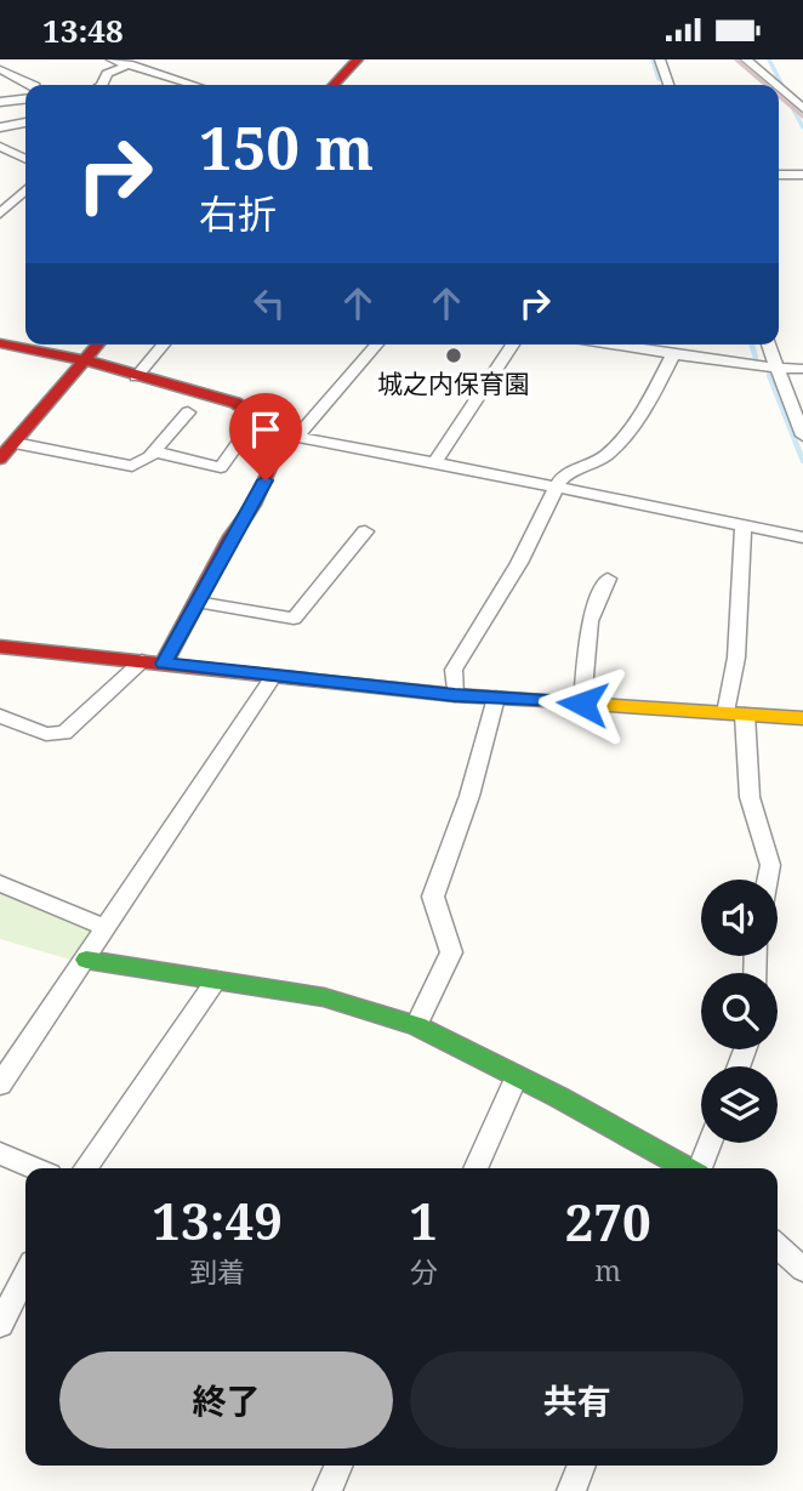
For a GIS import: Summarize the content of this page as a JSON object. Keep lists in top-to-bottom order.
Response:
{
  "places": ["城之内保育園"],
  "page": {
    "status": "13:48",
    "turn": ["150 m", "右折"],
    "eta": [
      "13:49",
      "到着",
      "1",
      "分",
      "270",
      "m"
    ],
    "buttons": ["終了", "共有"]
  }
}
